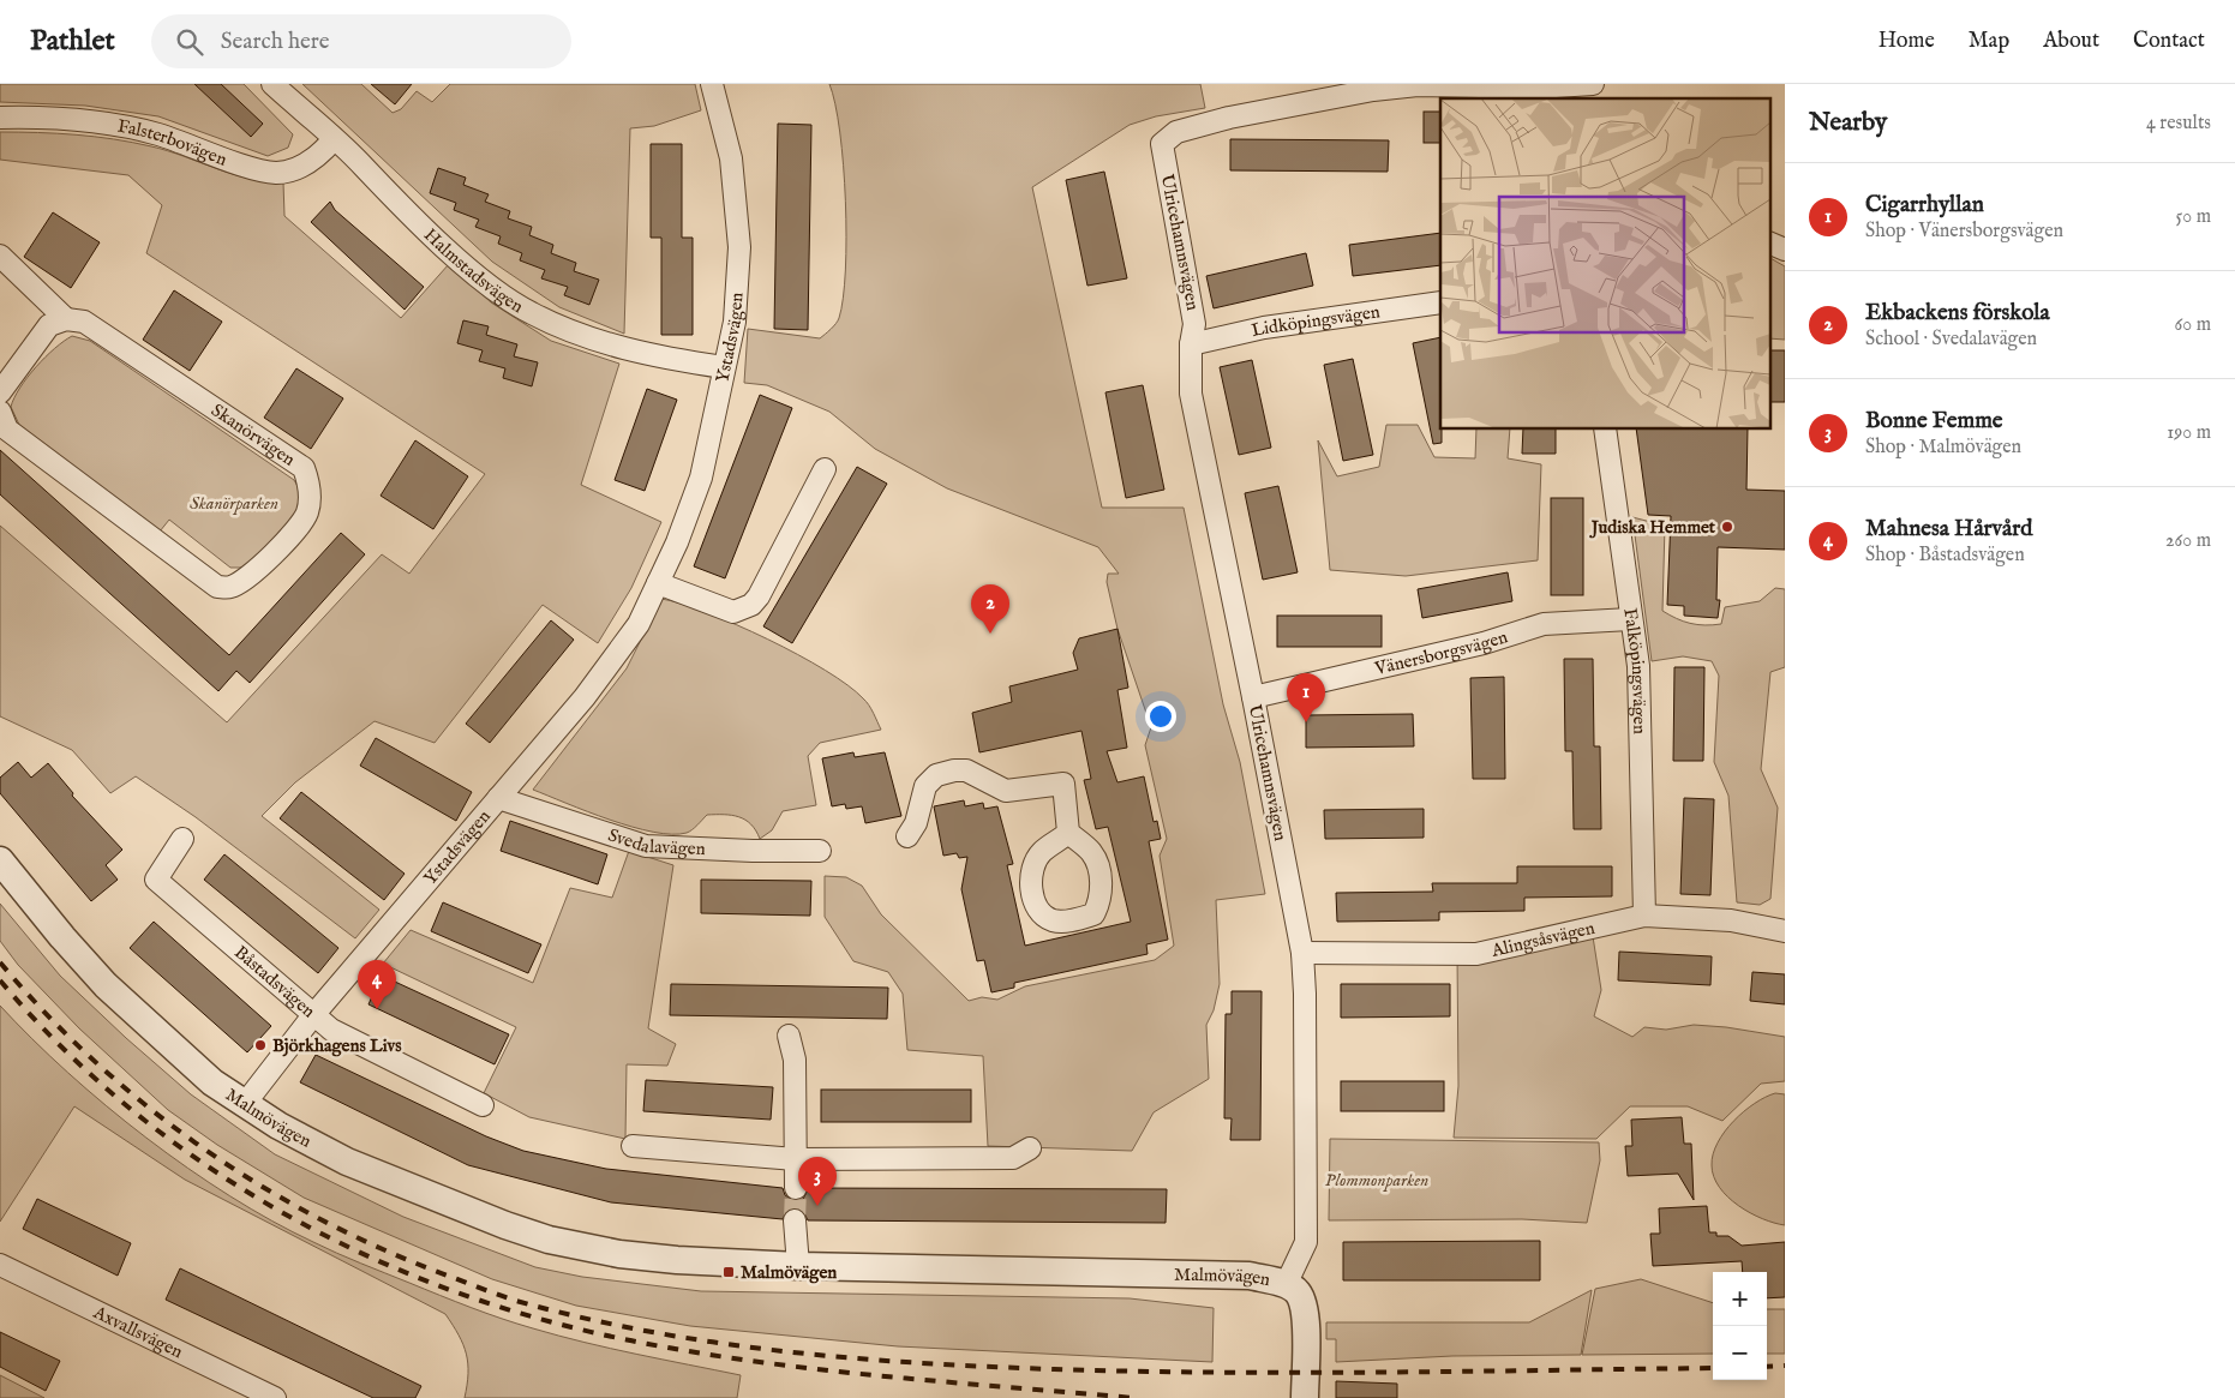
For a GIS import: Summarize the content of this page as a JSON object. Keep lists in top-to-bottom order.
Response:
{
  "streets": {
    "street": [
      "Falsterbovägen",
      "Ulricehamnsvägen",
      "Halmstadsvägen",
      "Lidköpingsvägen",
      "Ystadsvägen",
      "Skanörvägen",
      "Vänersborgsvägen",
      "Falköpingsvägen",
      "Svedalavägen",
      "Alingsåsvägen",
      "Båstadsvägen",
      "Malmövägen",
      "Axvallsvägen"
    ]
  },
  "crossings": [
    ["Falsterbovägen", "Halmstadsvägen"],
    ["Ulricehamnsvägen", "Lidköpingsvägen"],
    ["Ulricehamnsvägen", "Vänersborgsvägen"],
    ["Ulricehamnsvägen", "Alingsåsvägen"],
    ["Ulricehamnsvägen", "Malmövägen"],
    ["Halmstadsvägen", "Ystadsvägen"],
    ["Ystadsvägen", "Svedalavägen"],
    ["Ystadsvägen", "Båstadsvägen"],
    ["Ystadsvägen", "Malmövägen"],
    ["Vänersborgsvägen", "Falköpingsvägen"],
    ["Falköpingsvägen", "Alingsåsvägen"]
  ],
  "parks": ["Skanörparken", "Plommonparken"],
  "places": {
    "other": ["Judiska Hemmet", "Björkhagens Livs"],
    "transit": ["Malmövägen"]
  },
  "page": {
    "header": "Pathlet",
    "search": "Search here",
    "nav": [
      "Home",
      "Map",
      "About",
      "Contact"
    ],
    "heading": ["Nearby", "4 results"],
    "list": [
      {
        "mark": "1",
        "name": "Cigarrhyllan",
        "note": "Shop · Vänersborgsvägen",
        "value": "50 m"
      },
      {
        "mark": "2",
        "name": "Ekbackens förskola",
        "note": "School · Svedalavägen",
        "value": "60 m"
      },
      {
        "mark": "3",
        "name": "Bonne Femme",
        "note": "Shop · Malmövägen",
        "value": "190 m"
      },
      {
        "mark": "4",
        "name": "Mahnesa Hårvård",
        "note": "Shop · Båstadsvägen",
        "value": "260 m"
      }
    ],
    "pins": [
      "2",
      "1",
      "4",
      "3"
    ],
    "map_buttons": ["+", "−"]
  }
}
